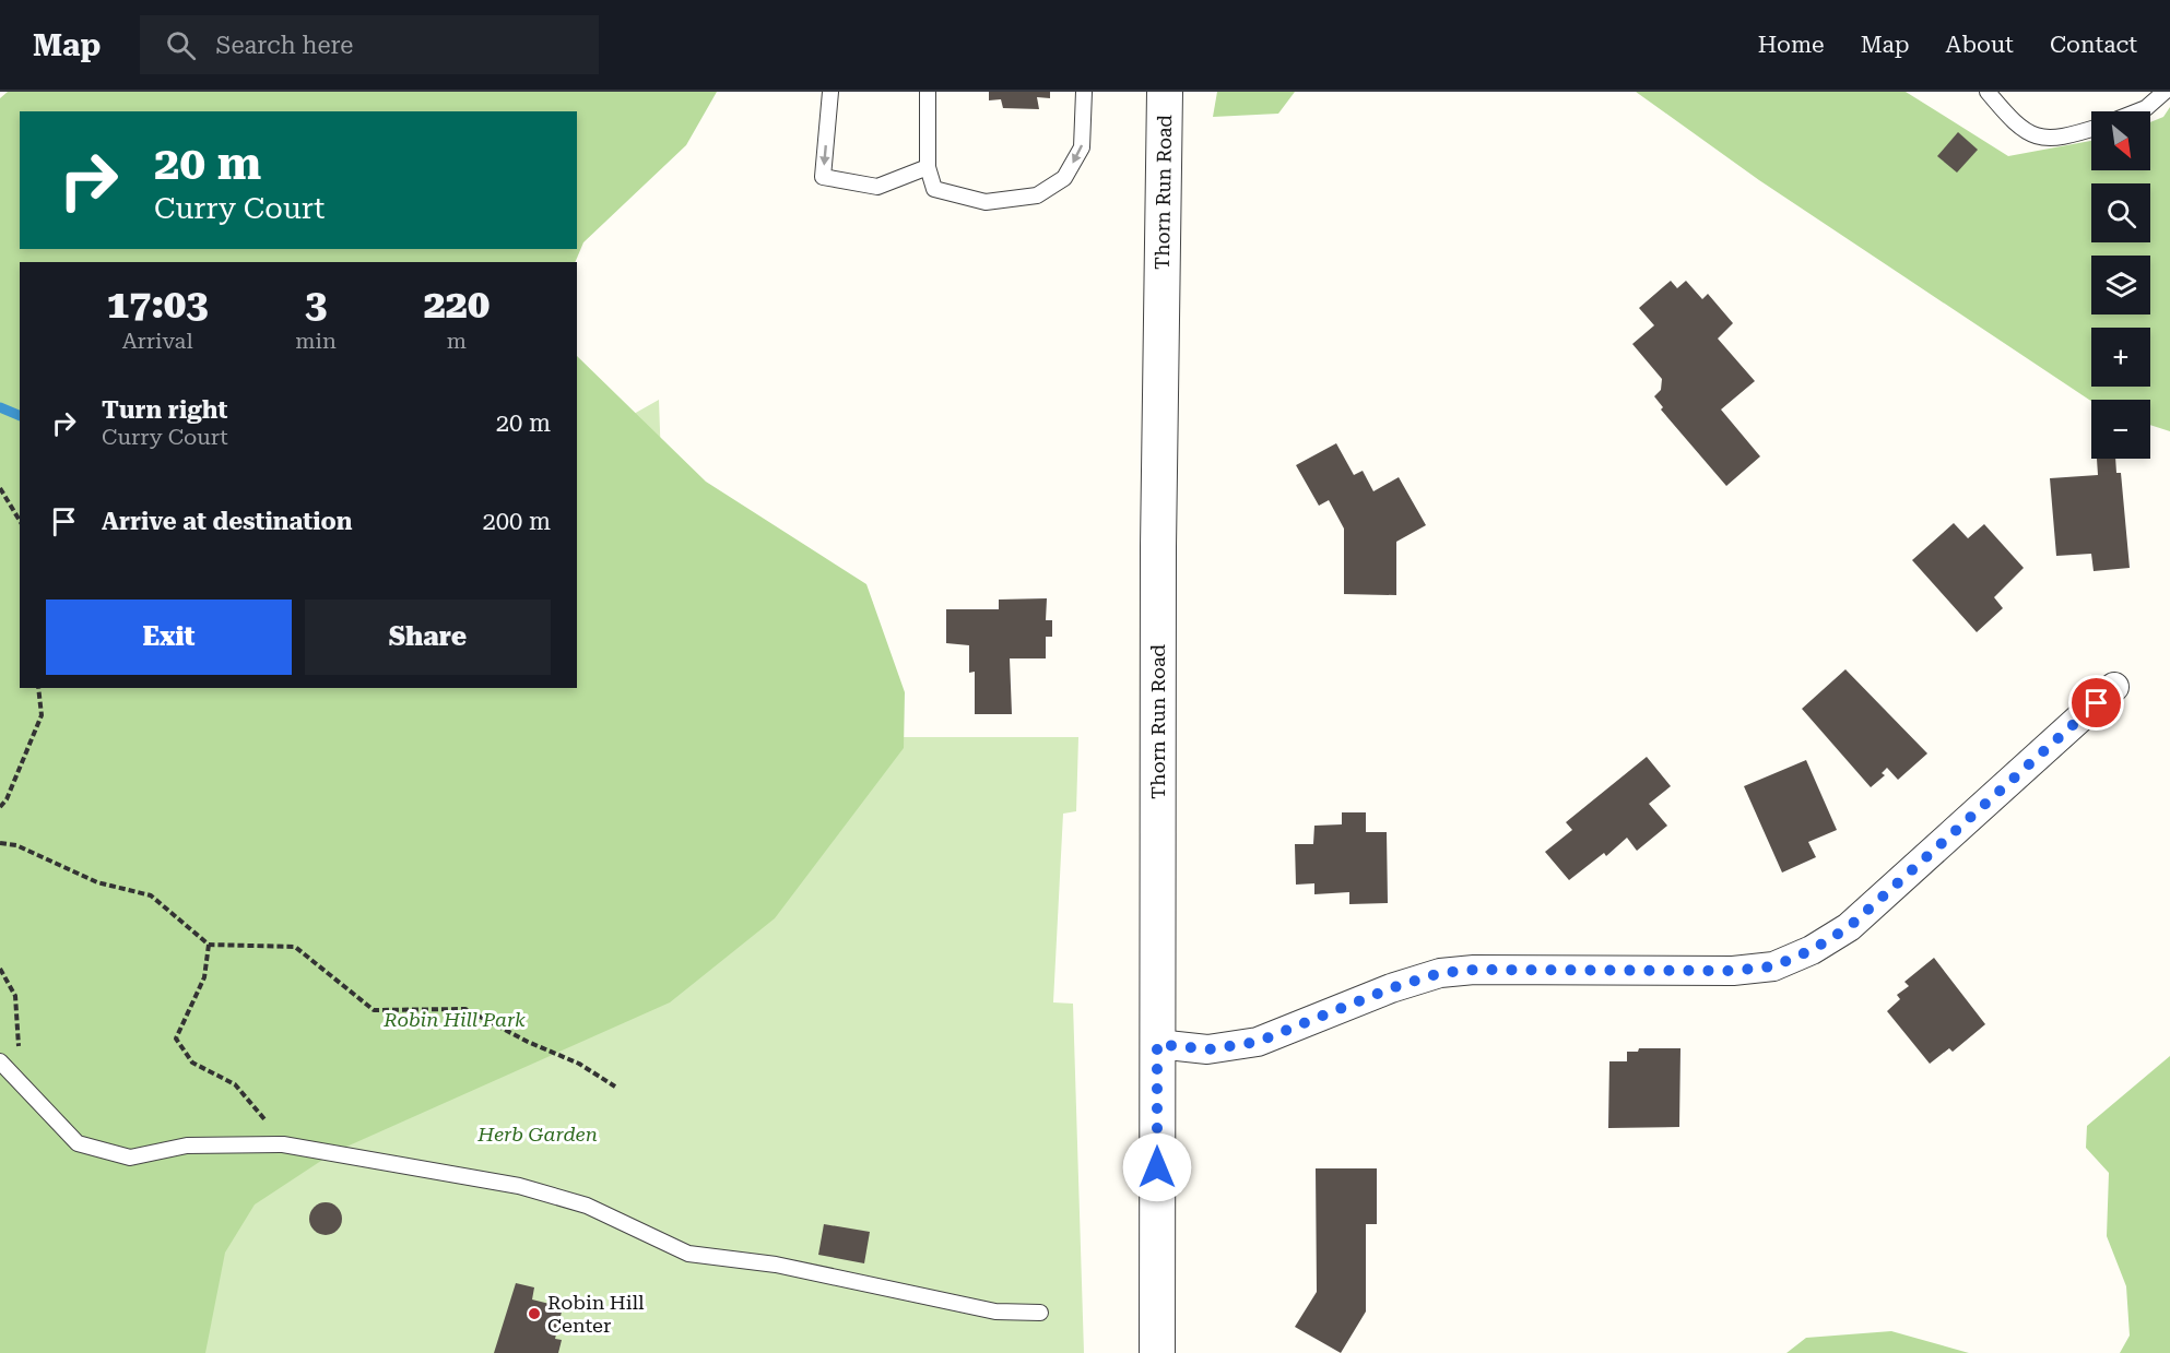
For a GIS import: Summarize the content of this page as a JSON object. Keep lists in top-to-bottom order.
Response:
{
  "streets": {
    "street": ["Thorn Run Road"]
  },
  "parks": ["Robin Hill Park", "Herb Garden"],
  "places": ["Robin Hill Center"],
  "north": "bottom right",
  "page": {
    "header": "Map",
    "search": "Search here",
    "nav": [
      "Home",
      "Map",
      "About",
      "Contact"
    ],
    "map_buttons": ["+", "−"],
    "turn": ["20 m", "Curry Court"],
    "eta": [
      "17:03",
      "Arrival",
      "3",
      "min",
      "220",
      "m"
    ],
    "list": [
      {
        "name": "Turn right",
        "note": "Curry Court",
        "value": "20 m"
      },
      {
        "name": "Arrive at destination",
        "value": "200 m"
      }
    ],
    "buttons": ["Exit", "Share"]
  }
}
